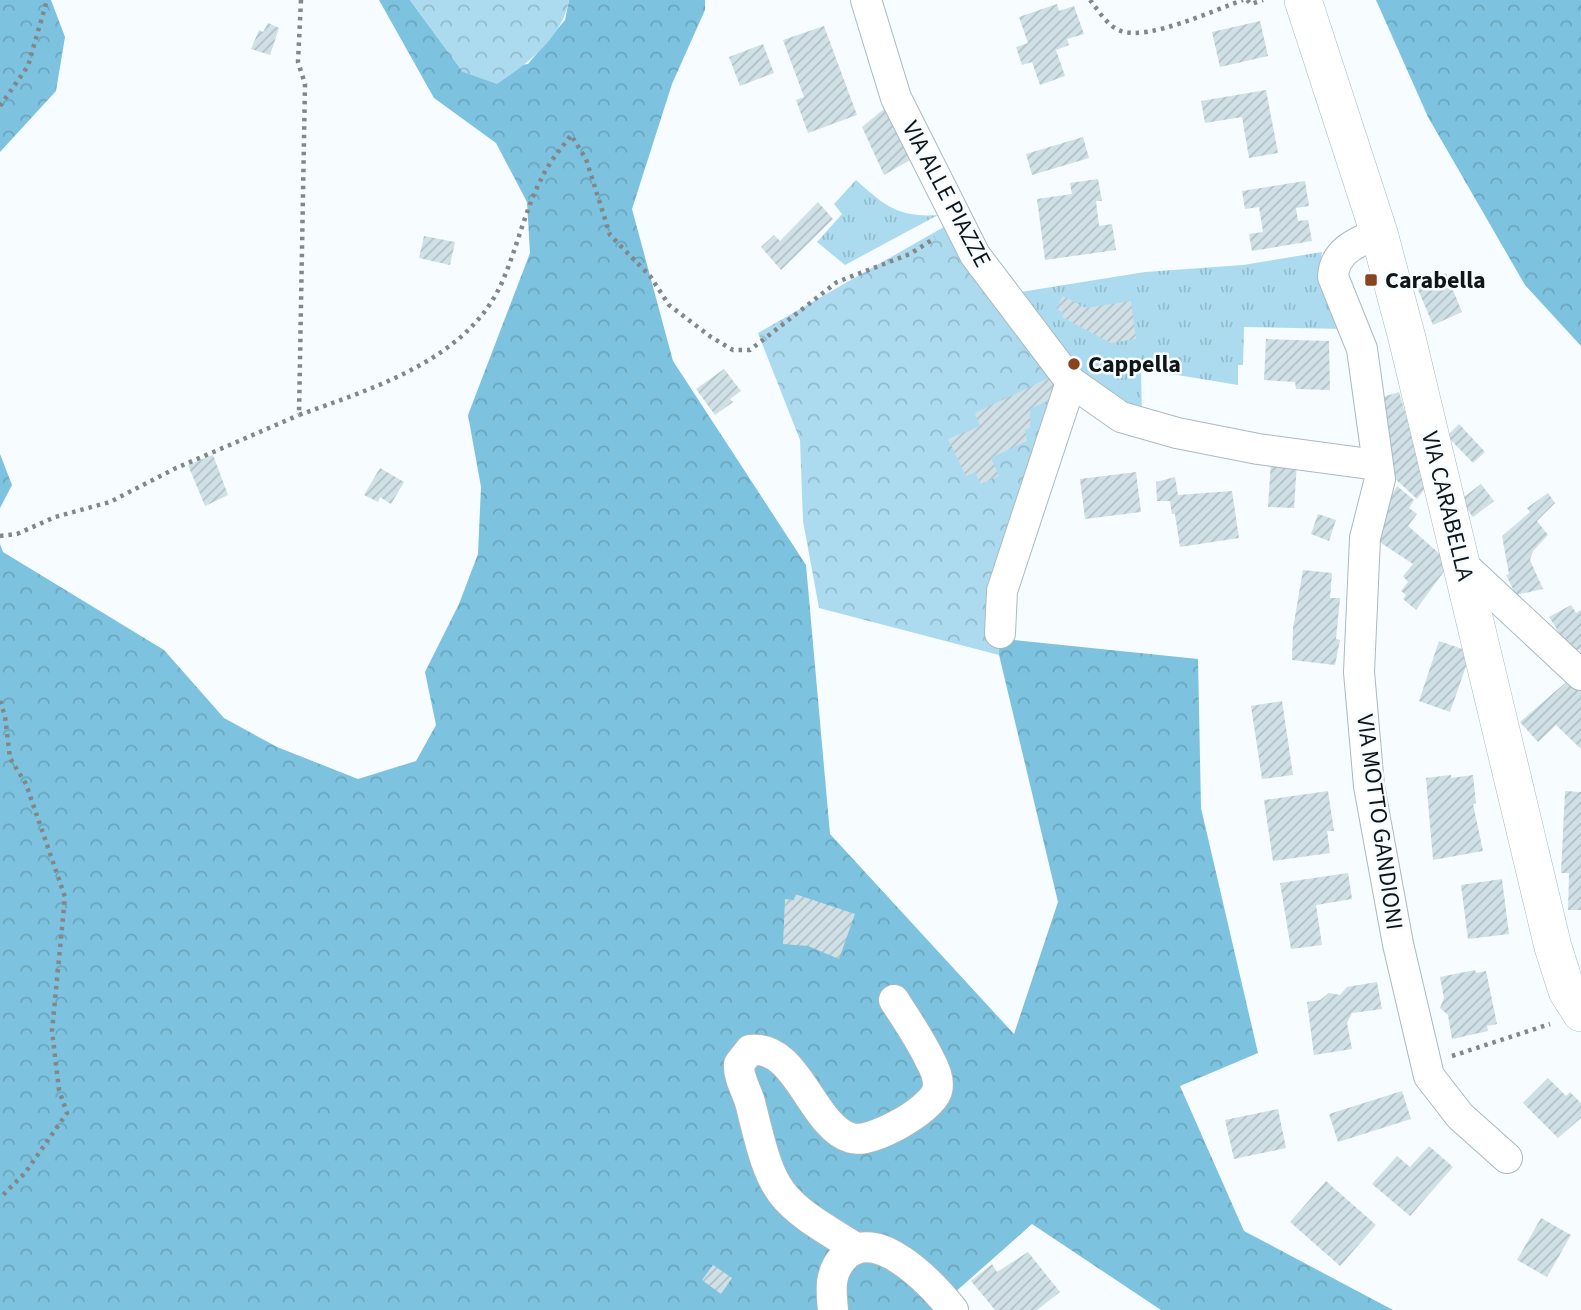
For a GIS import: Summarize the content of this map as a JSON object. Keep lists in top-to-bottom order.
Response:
{
  "streets": {
    "street": ["VIA ALLE PIAZZE", "VIA CARABELLA", "VIA MOTTO GANDIONI"]
  },
  "crossings": [
    ["VIA ALLE PIAZZE", "VIA MOTTO GANDIONI"],
    ["VIA CARABELLA", "VIA MOTTO GANDIONI"]
  ],
  "places": {
    "transit": ["Carabella"],
    "other": ["Cappella"]
  }
}
